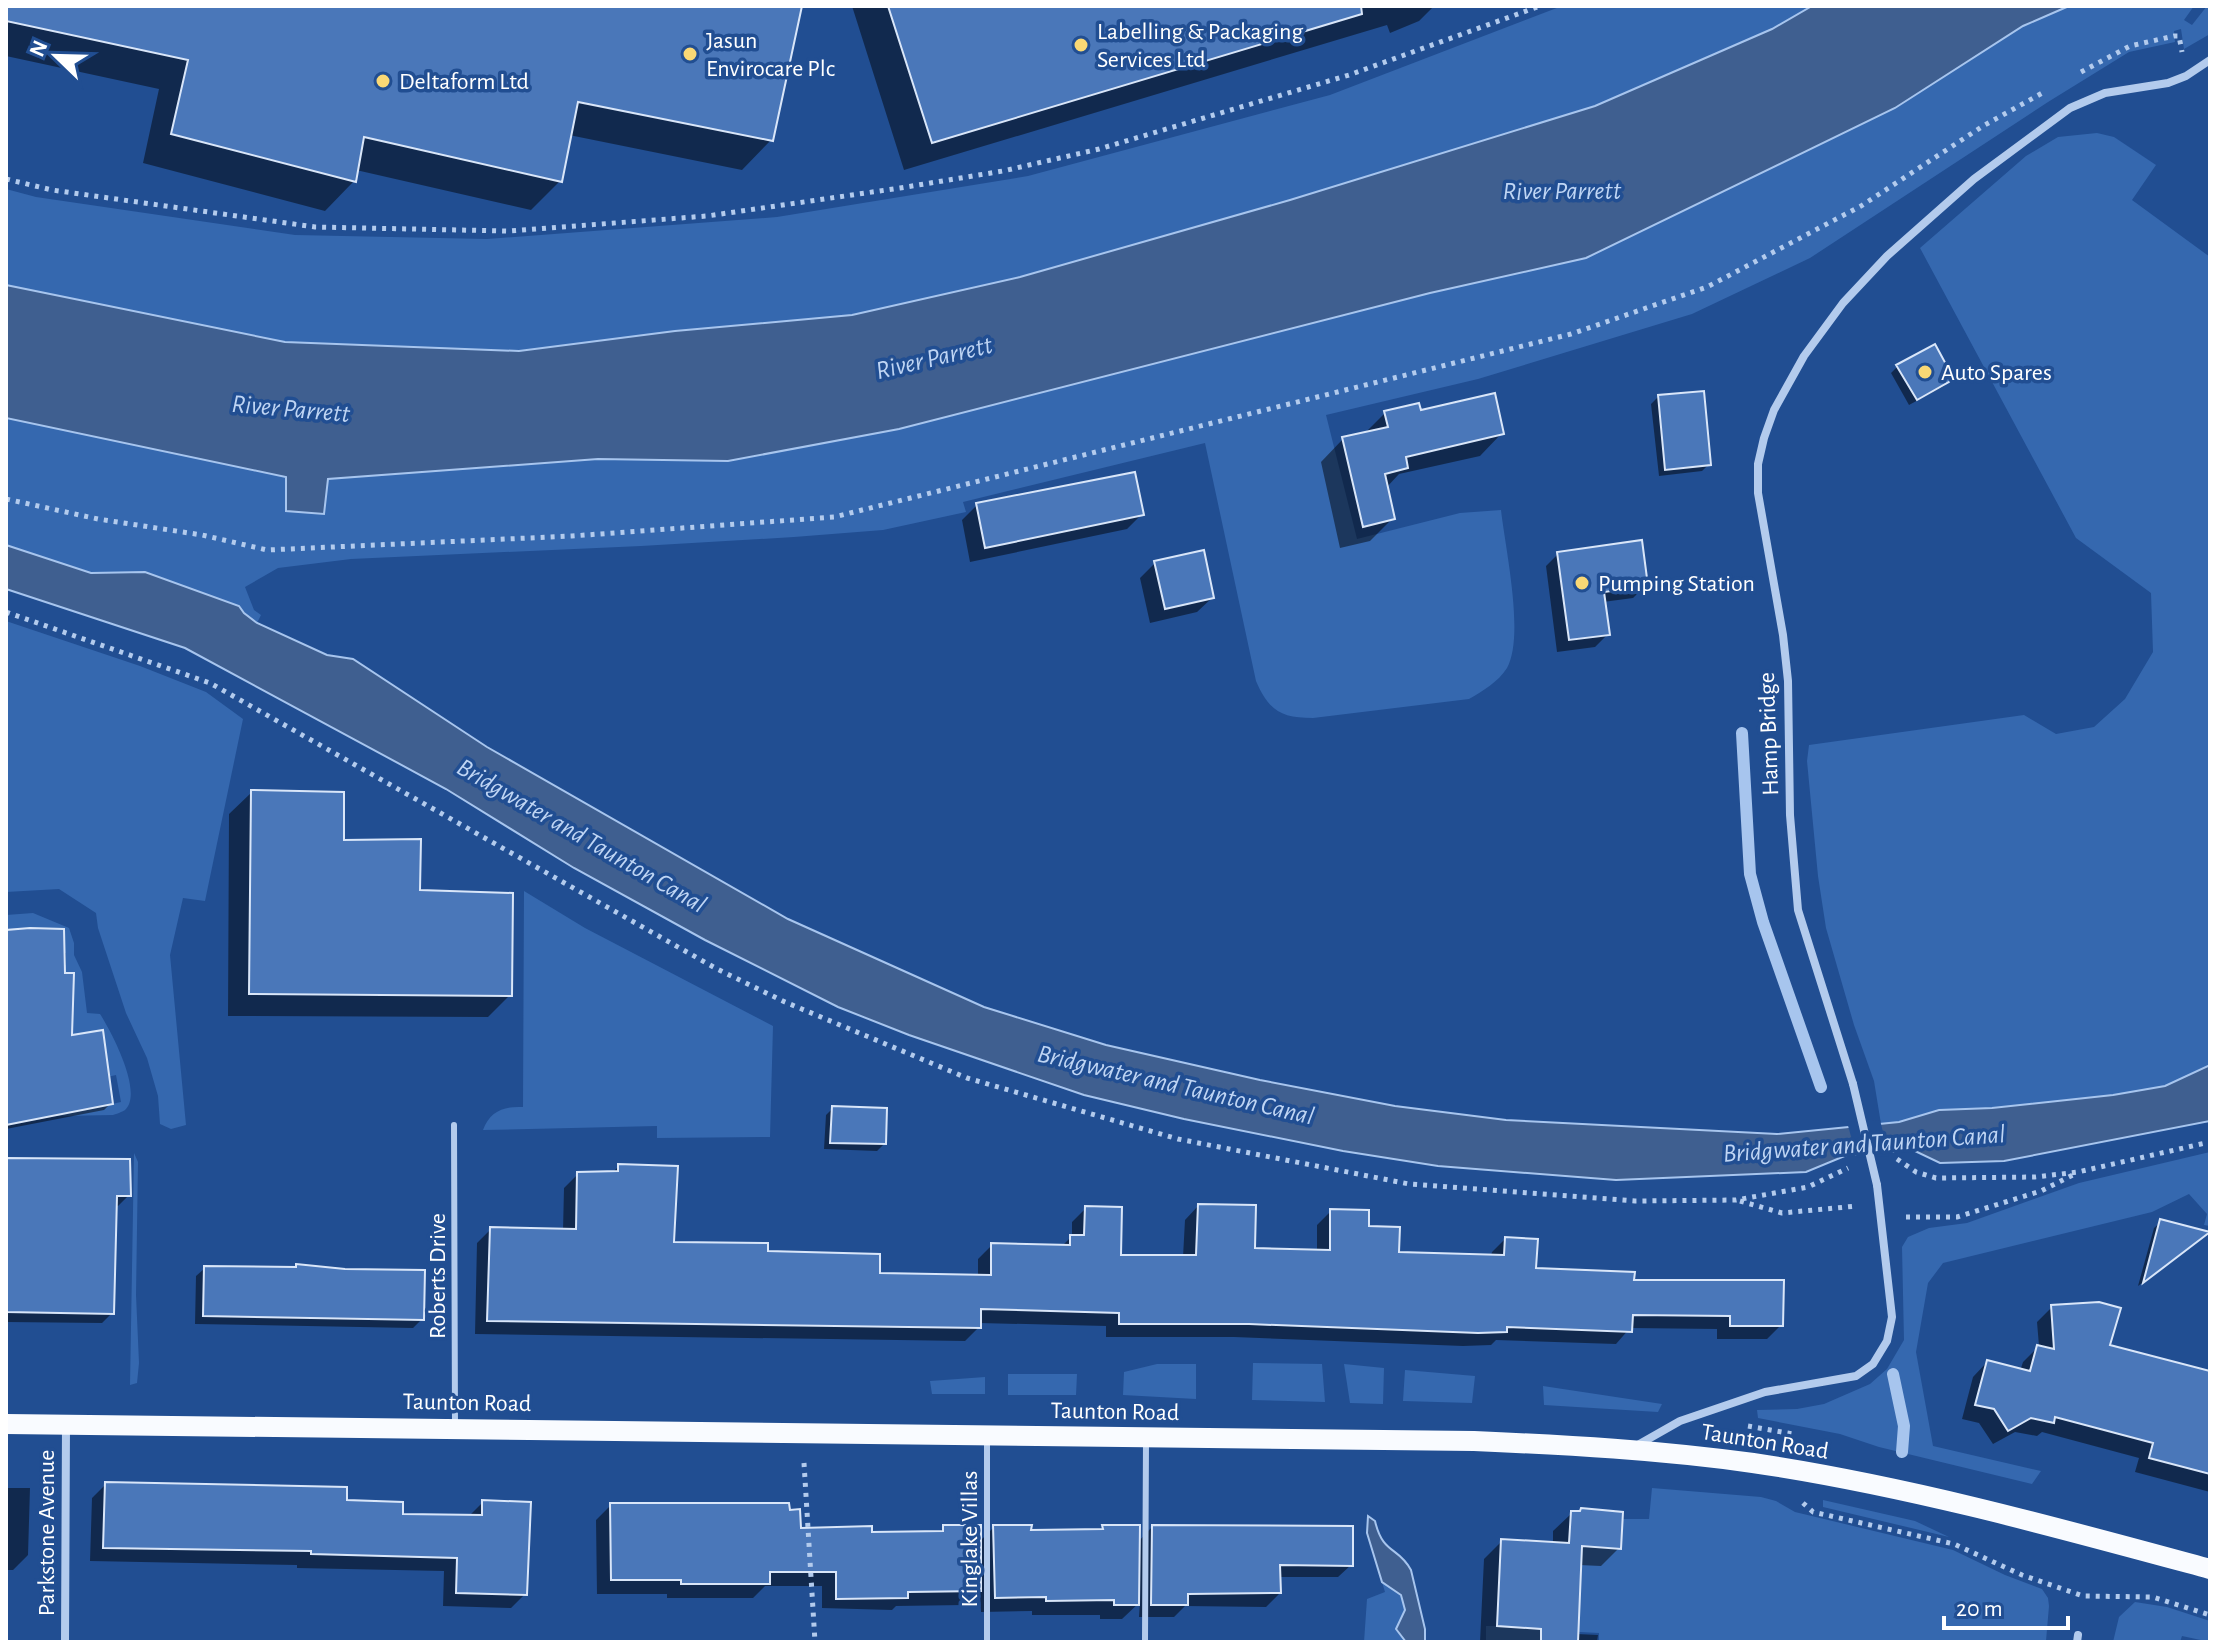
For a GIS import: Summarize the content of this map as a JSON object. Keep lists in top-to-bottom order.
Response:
{
  "streets": {
    "main road": ["Taunton Road"],
    "street": ["Hamp Bridge", "Parkstone Avenue"],
    "lane": ["Roberts Drive", "Kinglake Villas"]
  },
  "crossings": [
    ["Hamp Bridge", "Taunton Road"],
    ["Roberts Drive", "Taunton Road"],
    ["Taunton Road", "Parkstone Avenue"],
    ["Taunton Road", "Kinglake Villas"]
  ],
  "water": ["River Parrett", "Bridgwater and Taunton Canal"],
  "places": [
    "Labelling & Packaging Services Ltd",
    "Jasun Envirocare Plc",
    "Deltaform Ltd",
    "Auto Spares",
    "Pumping Station"
  ],
  "scale_bar": "20 m",
  "north": "top left"
}
